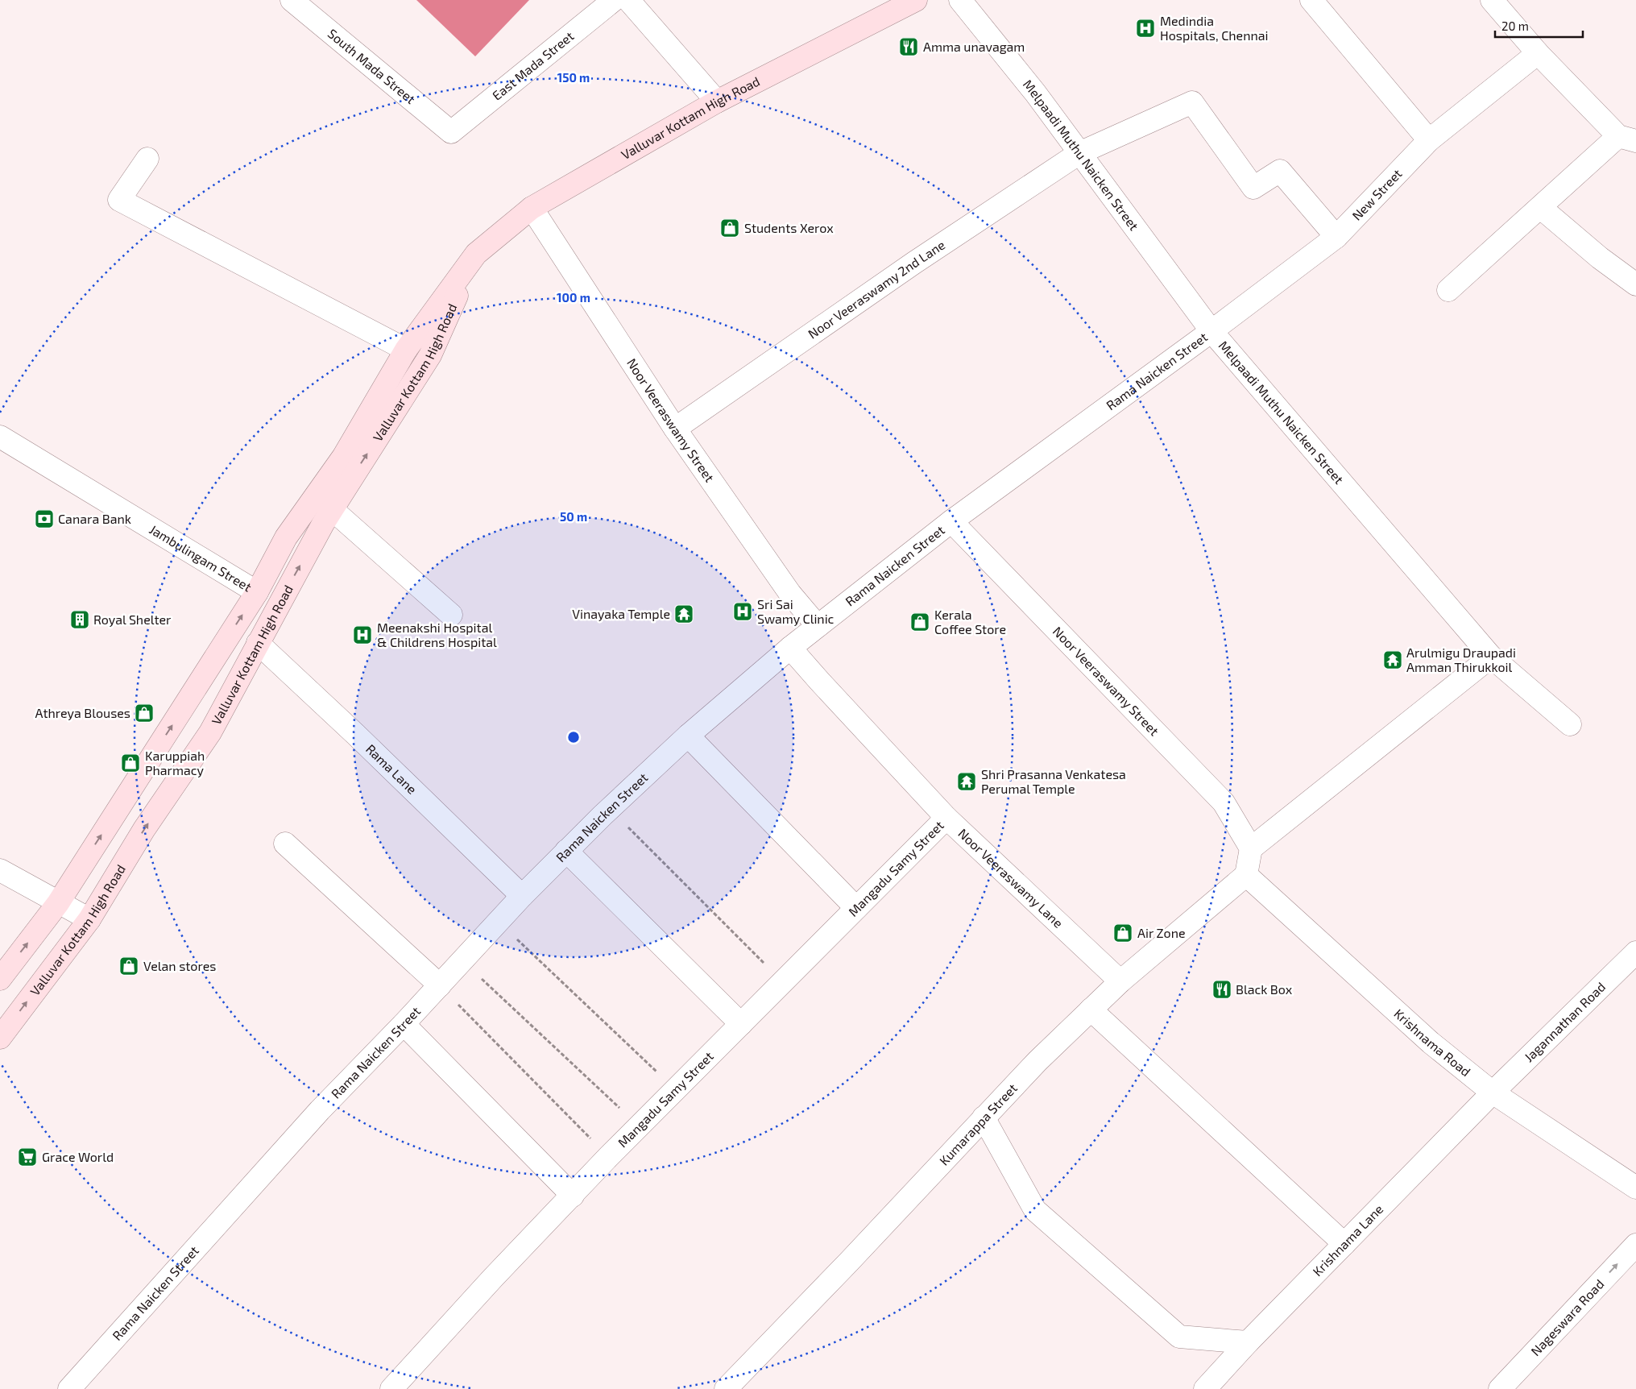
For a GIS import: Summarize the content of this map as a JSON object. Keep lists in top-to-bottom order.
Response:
{
  "streets": {
    "main road": ["Valluvar Kottam High Road"],
    "street": [
      "South Mada Street",
      "East Mada Street",
      "Melpaadi Muthu Naicken Street",
      "New Street",
      "Noor Veeraswamy 2nd Lane",
      "Rama Naicken Street",
      "Noor Veeraswamy Street",
      "Jambulingam Street",
      "Rama Lane",
      "Mangadu Samy Street",
      "Noor Veeraswamy Lane",
      "Jagannathan Road",
      "Krishnama Road",
      "Kumarappa Street",
      "Krishnama Lane",
      "Nageswara Road"
    ]
  },
  "crossings": [
    ["South Mada Street", "East Mada Street"],
    ["Valluvar Kottam High Road", "Noor Veeraswamy Street"],
    ["Valluvar Kottam High Road", "Jambulingam Street"],
    ["Valluvar Kottam High Road", "Rama Lane"],
    ["Melpaadi Muthu Naicken Street", "New Street"],
    ["Melpaadi Muthu Naicken Street", "Noor Veeraswamy 2nd Lane"],
    ["Melpaadi Muthu Naicken Street", "Rama Naicken Street"],
    ["New Street", "Noor Veeraswamy 2nd Lane"],
    ["New Street", "Rama Naicken Street"],
    ["Noor Veeraswamy 2nd Lane", "Noor Veeraswamy Street"],
    ["Rama Naicken Street", "Noor Veeraswamy Street"],
    ["Rama Naicken Street", "Rama Lane"],
    ["Rama Naicken Street", "Noor Veeraswamy Lane"],
    ["Mangadu Samy Street", "Noor Veeraswamy Lane"],
    ["Noor Veeraswamy Lane", "Kumarappa Street"],
    ["Jagannathan Road", "Krishnama Road"],
    ["Jagannathan Road", "Krishnama Lane"],
    ["Krishnama Road", "Kumarappa Street"],
    ["Krishnama Road", "Krishnama Lane"]
  ],
  "one_way": ["Valluvar Kottam High Road", "Nageswara Road"],
  "places": {
    "hospital": ["Medindia Hospitals, Chennai", "Sri Sai Swamy Clinic", "Meenakshi Hospital & Childrens Hospital"],
    "restaurant": ["Amma unavagam", "Black Box"],
    "shop": [
      "Students Xerox",
      "Kerala Coffee Store",
      "Athreya Blouses",
      "Karuppiah Pharmacy",
      "Air Zone",
      "Velan stores"
    ],
    "bank": ["Canara Bank"],
    "temple": ["Vinayaka Temple", "Arulmigu Draupadi Amman Thirukkoil", "Shri Prasanna Venkatesa Perumal Temple"],
    "building": ["Royal Shelter"],
    "supermarket": ["Grace World"]
  },
  "scale_bar": "20 m",
  "rings": ["150 m", "100 m", "50 m"]
}
